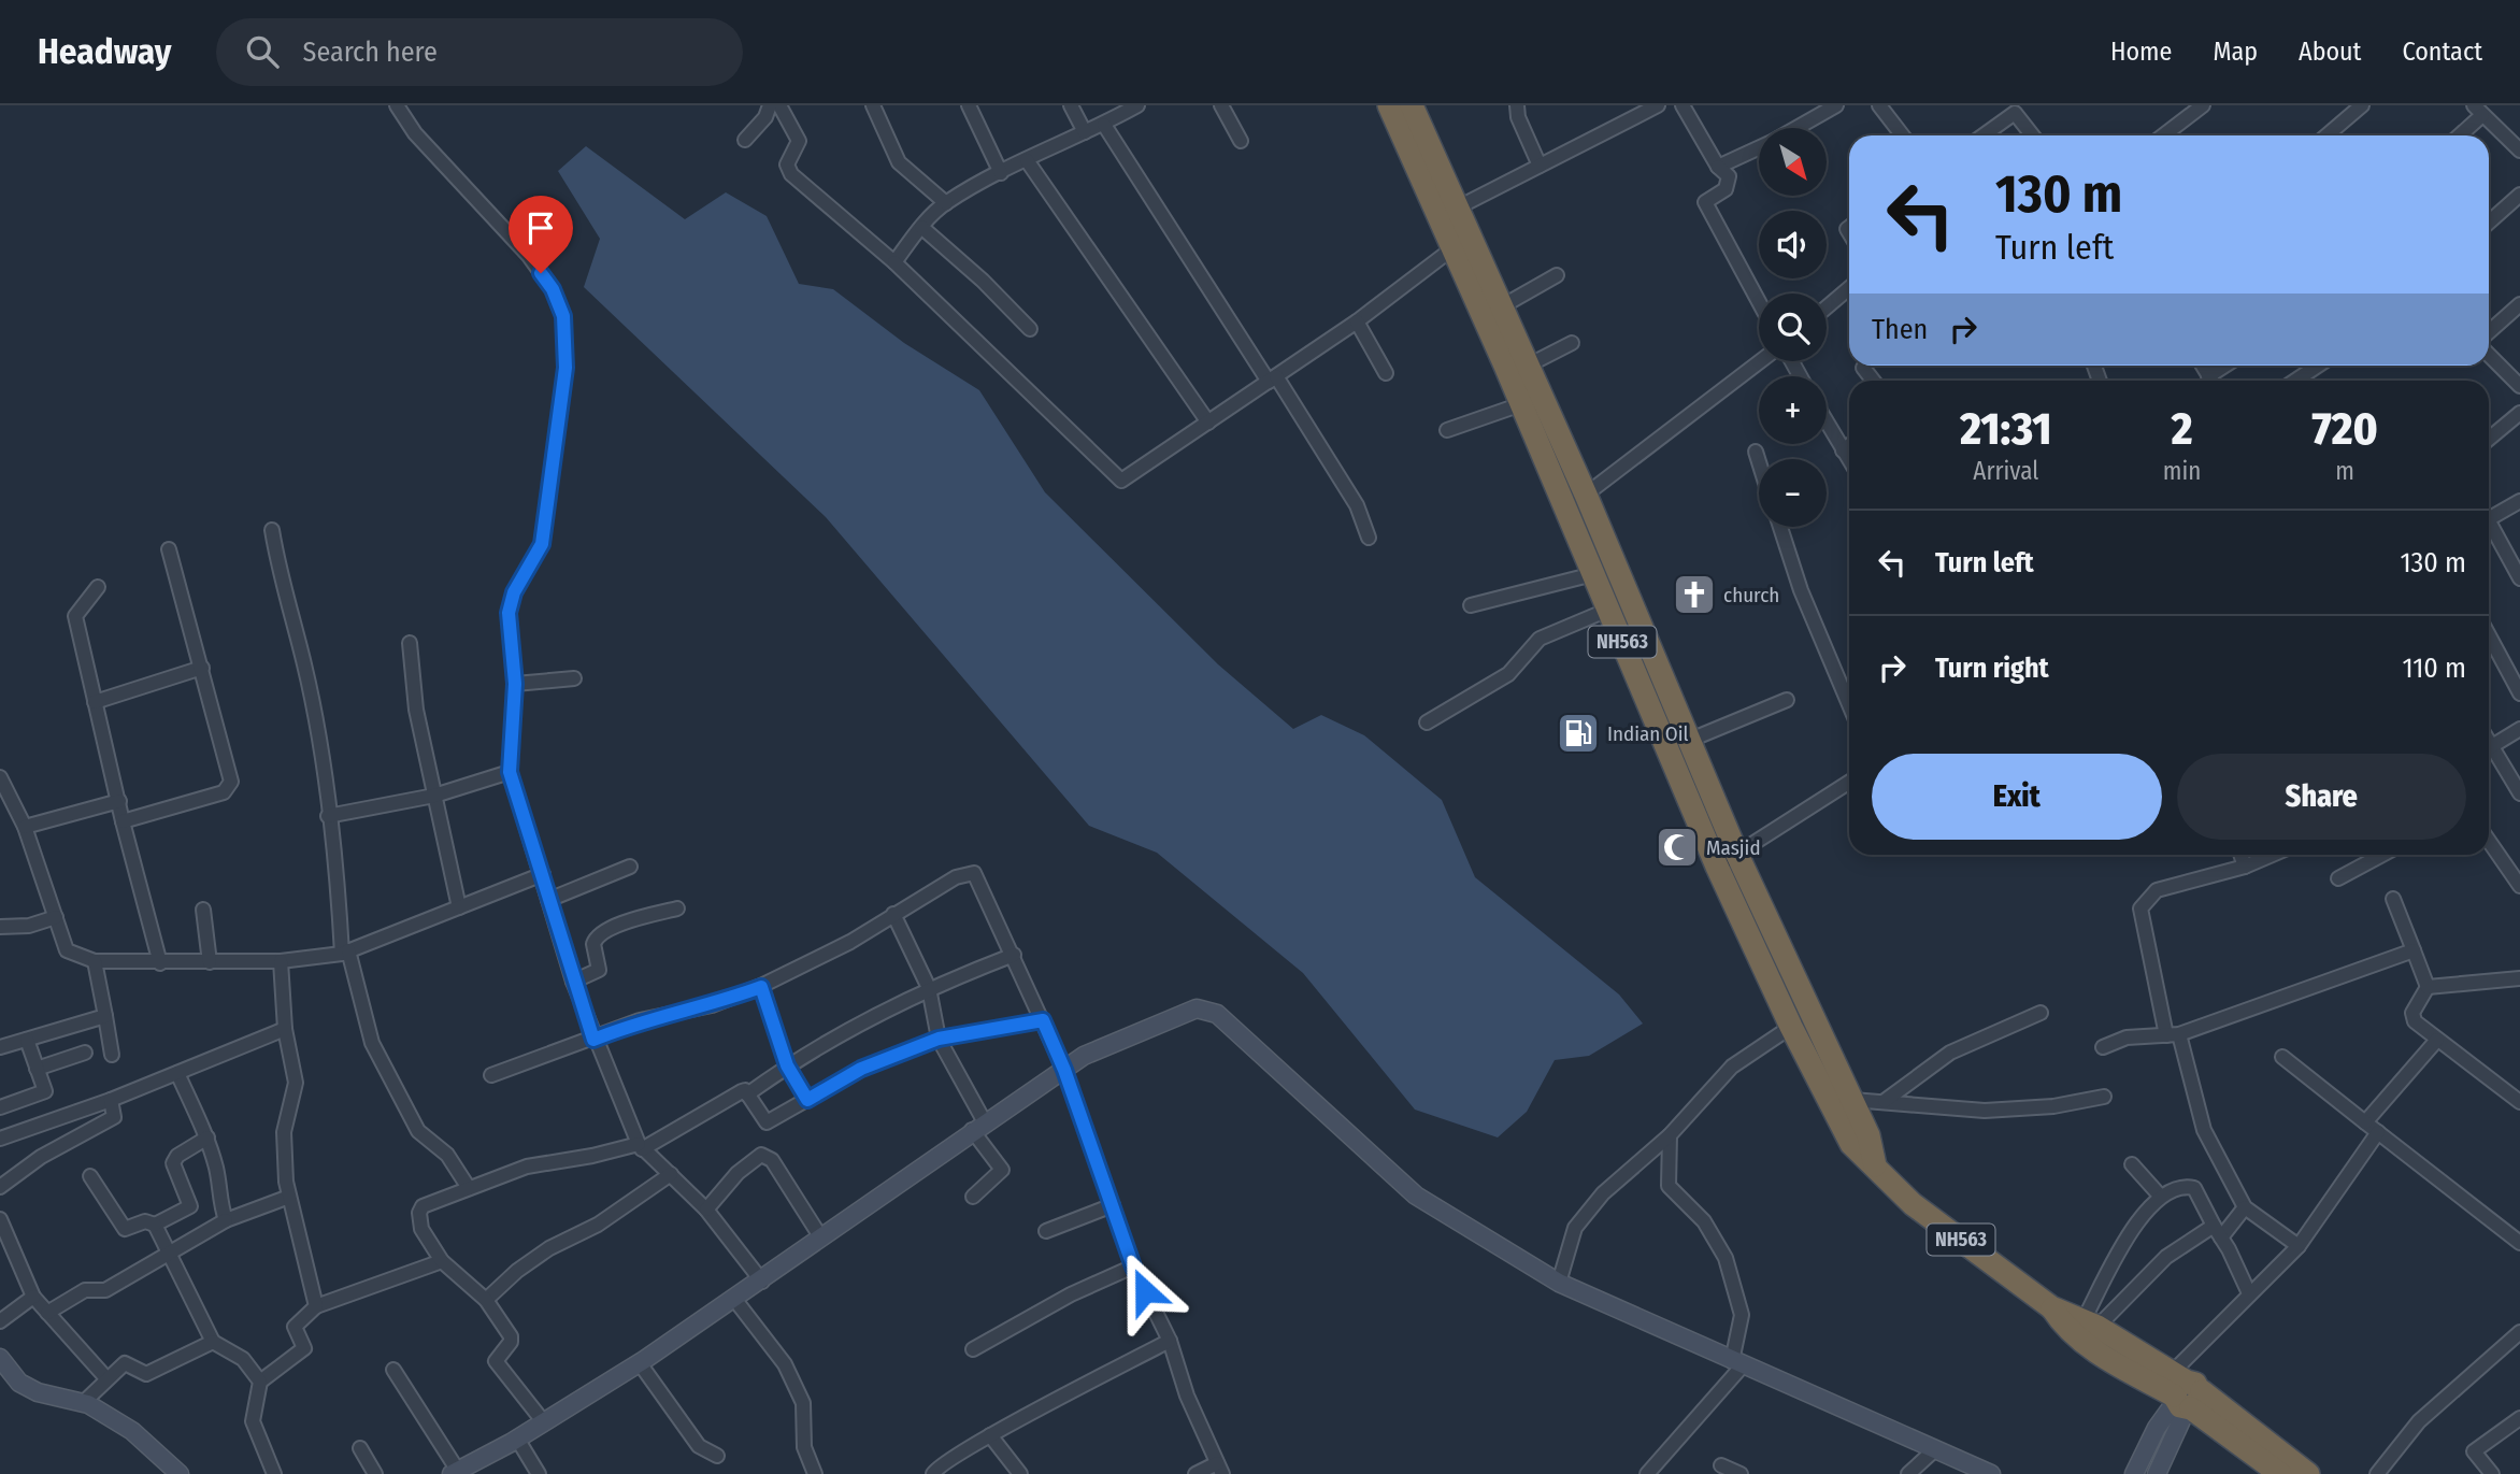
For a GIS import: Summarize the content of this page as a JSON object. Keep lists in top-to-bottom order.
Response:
{
  "streets": {
    "highway": ["NH563"]
  },
  "places": {
    "church": ["church"],
    "fuel station": ["Indian Oil"],
    "mosque": ["Masjid"]
  },
  "north": "bottom right",
  "page": {
    "header": "Headway",
    "search": "Search here",
    "nav": [
      "Home",
      "Map",
      "About",
      "Contact"
    ],
    "map_buttons": ["+", "−"],
    "turn": ["130 m", "Turn left"],
    "then": "Then",
    "eta": [
      "21:31",
      "Arrival",
      "2",
      "min",
      "720",
      "m"
    ],
    "list": [
      {
        "name": "Turn left",
        "value": "130 m"
      },
      {
        "name": "Turn right",
        "value": "110 m"
      }
    ],
    "buttons": ["Exit", "Share"]
  }
}
